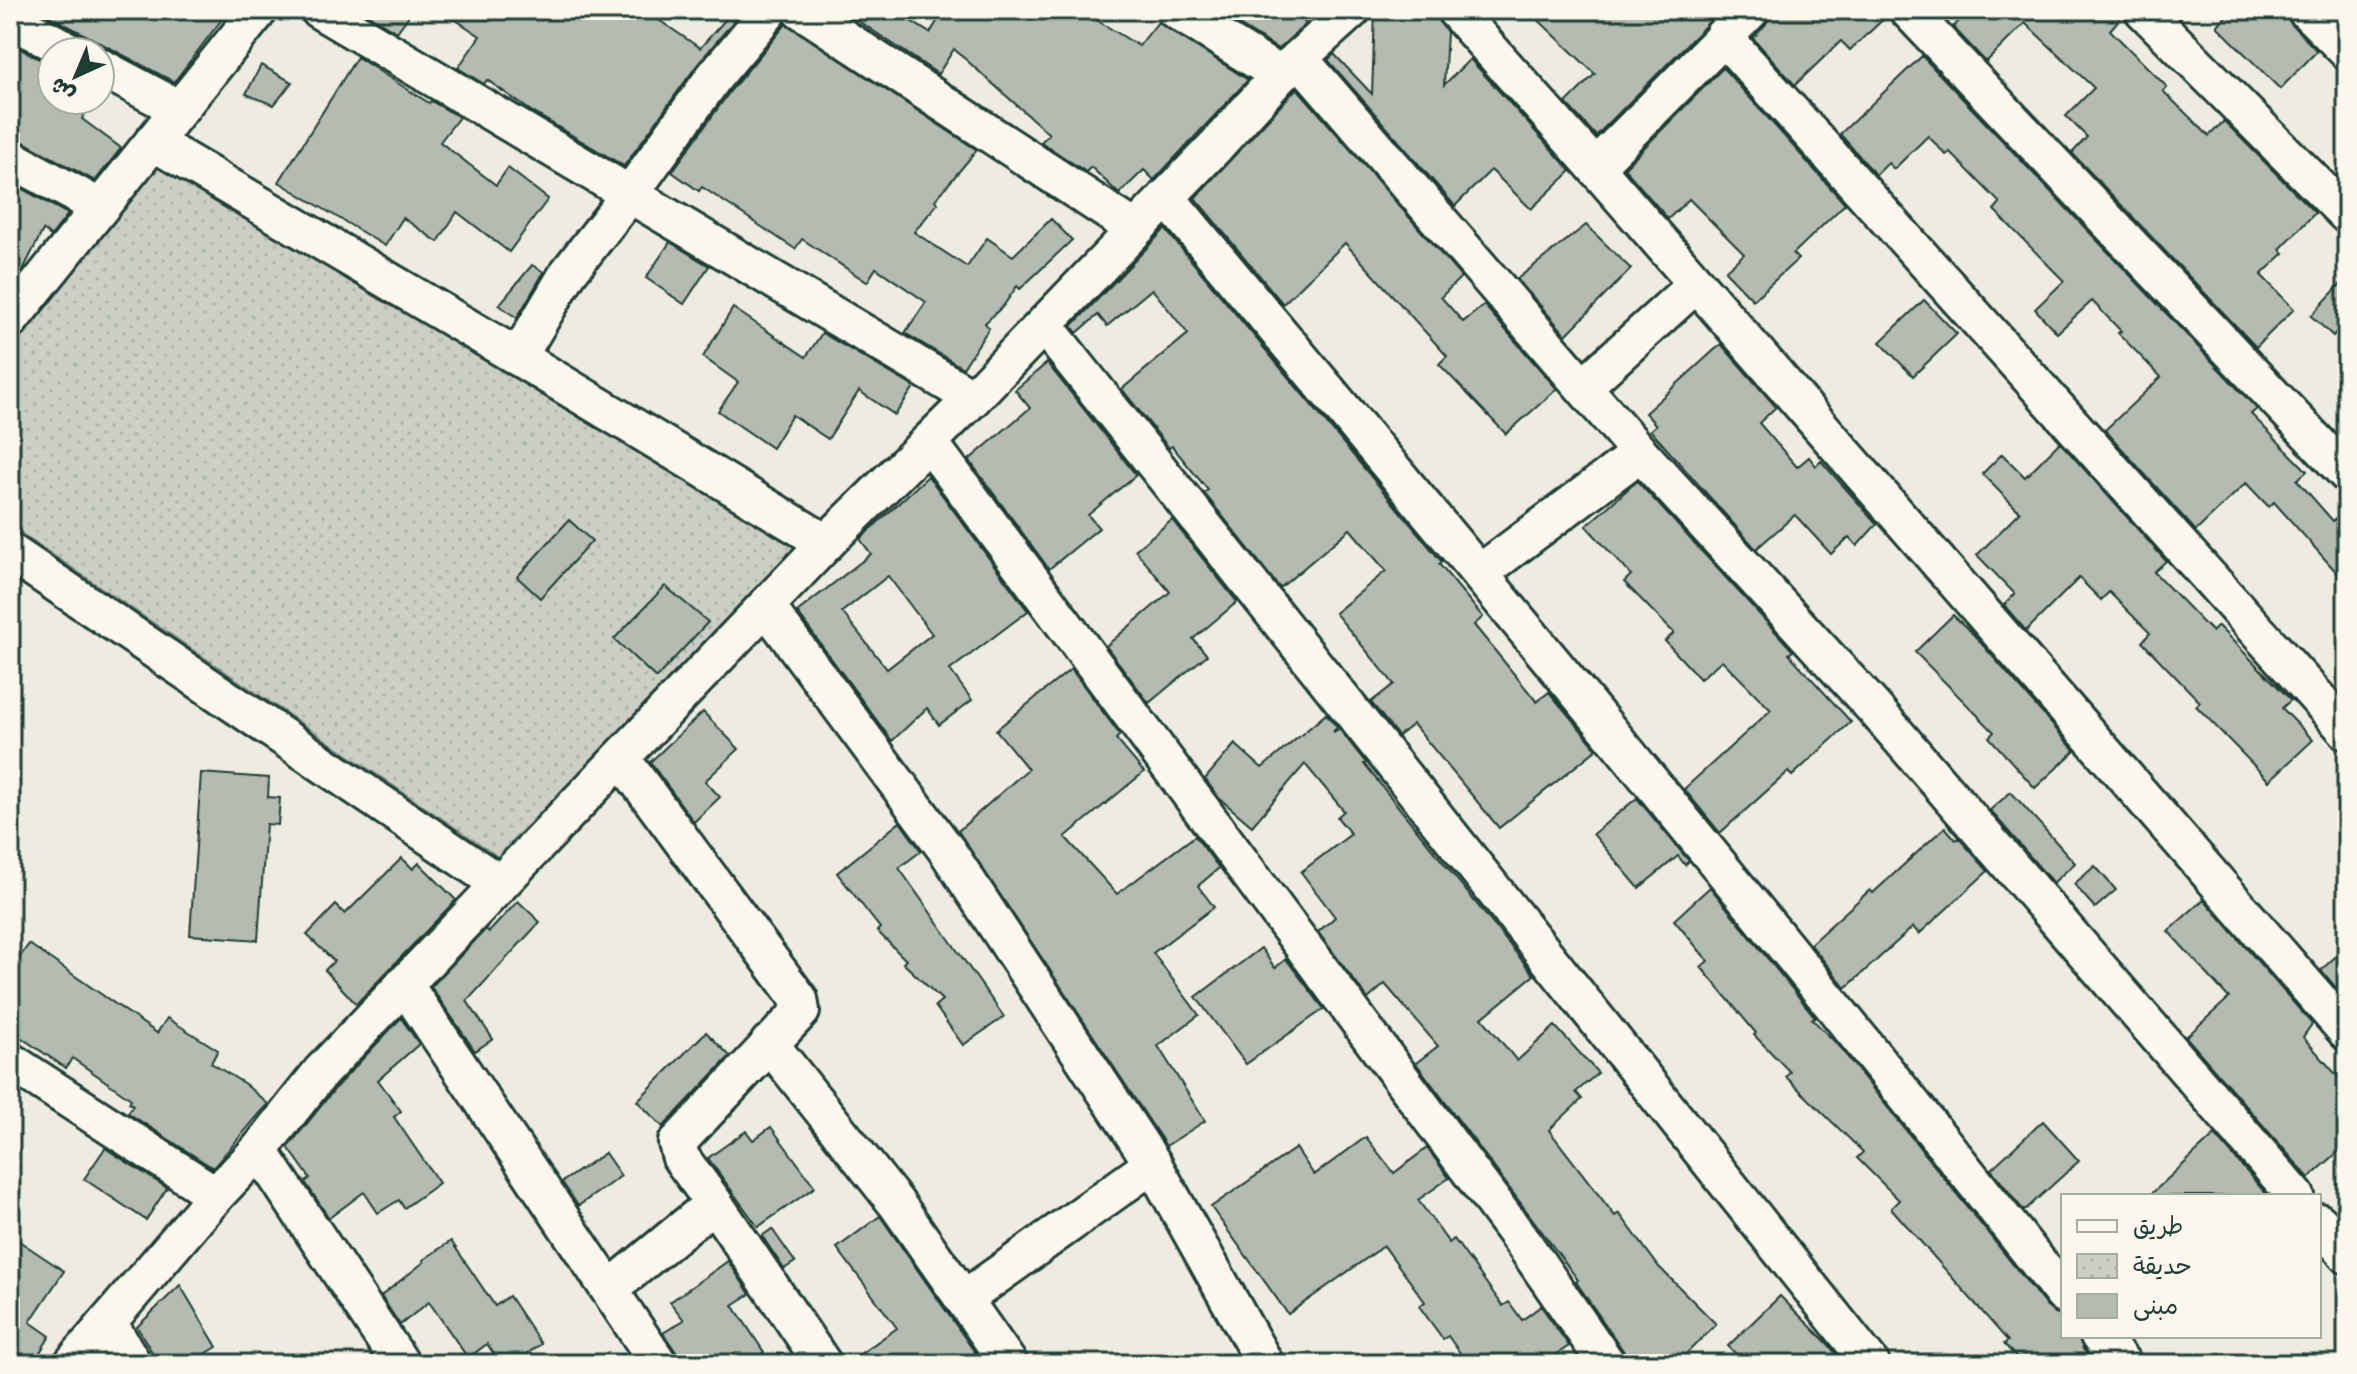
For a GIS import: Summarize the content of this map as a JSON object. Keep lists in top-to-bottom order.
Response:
{
  "legend": ["طريق", "حديقة", "مبنى"],
  "north": "bottom left"
}
